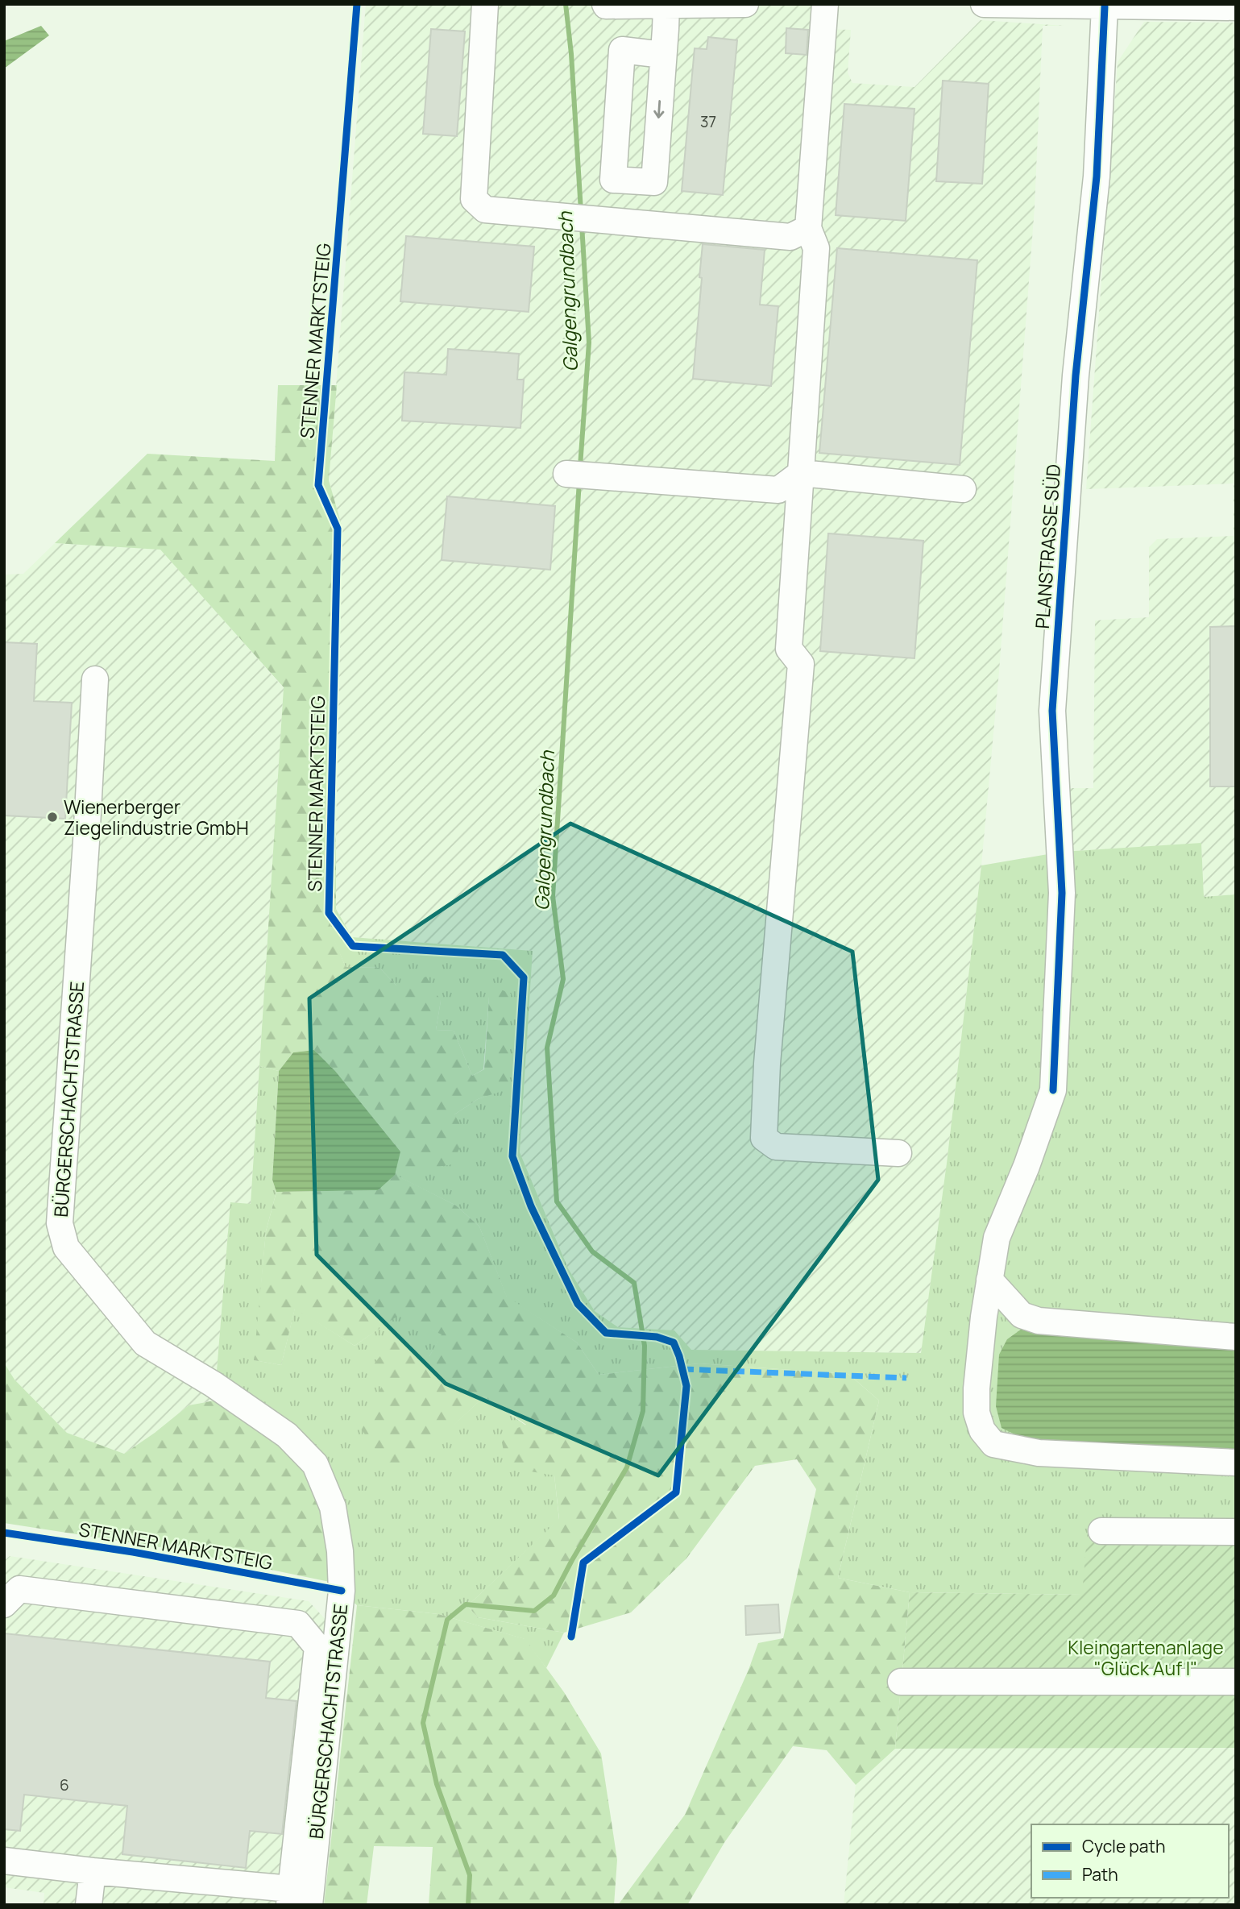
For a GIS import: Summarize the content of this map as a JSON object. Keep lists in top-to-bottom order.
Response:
{
  "streets": {
    "street": ["PLANSTRASSE SÜD", "BÜRGERSCHACHTSTRASSE"],
    "cycle path": ["STENNER MARKTSTEIG"]
  },
  "water": ["Galgengrundbach"],
  "parks": ["Kleingartenanlage \"Glück Auf I\""],
  "places": ["Wienerberger Ziegelindustrie GmbH"],
  "house_numbers": ["37", "6"],
  "legend": ["Cycle path", "Path"]
}
